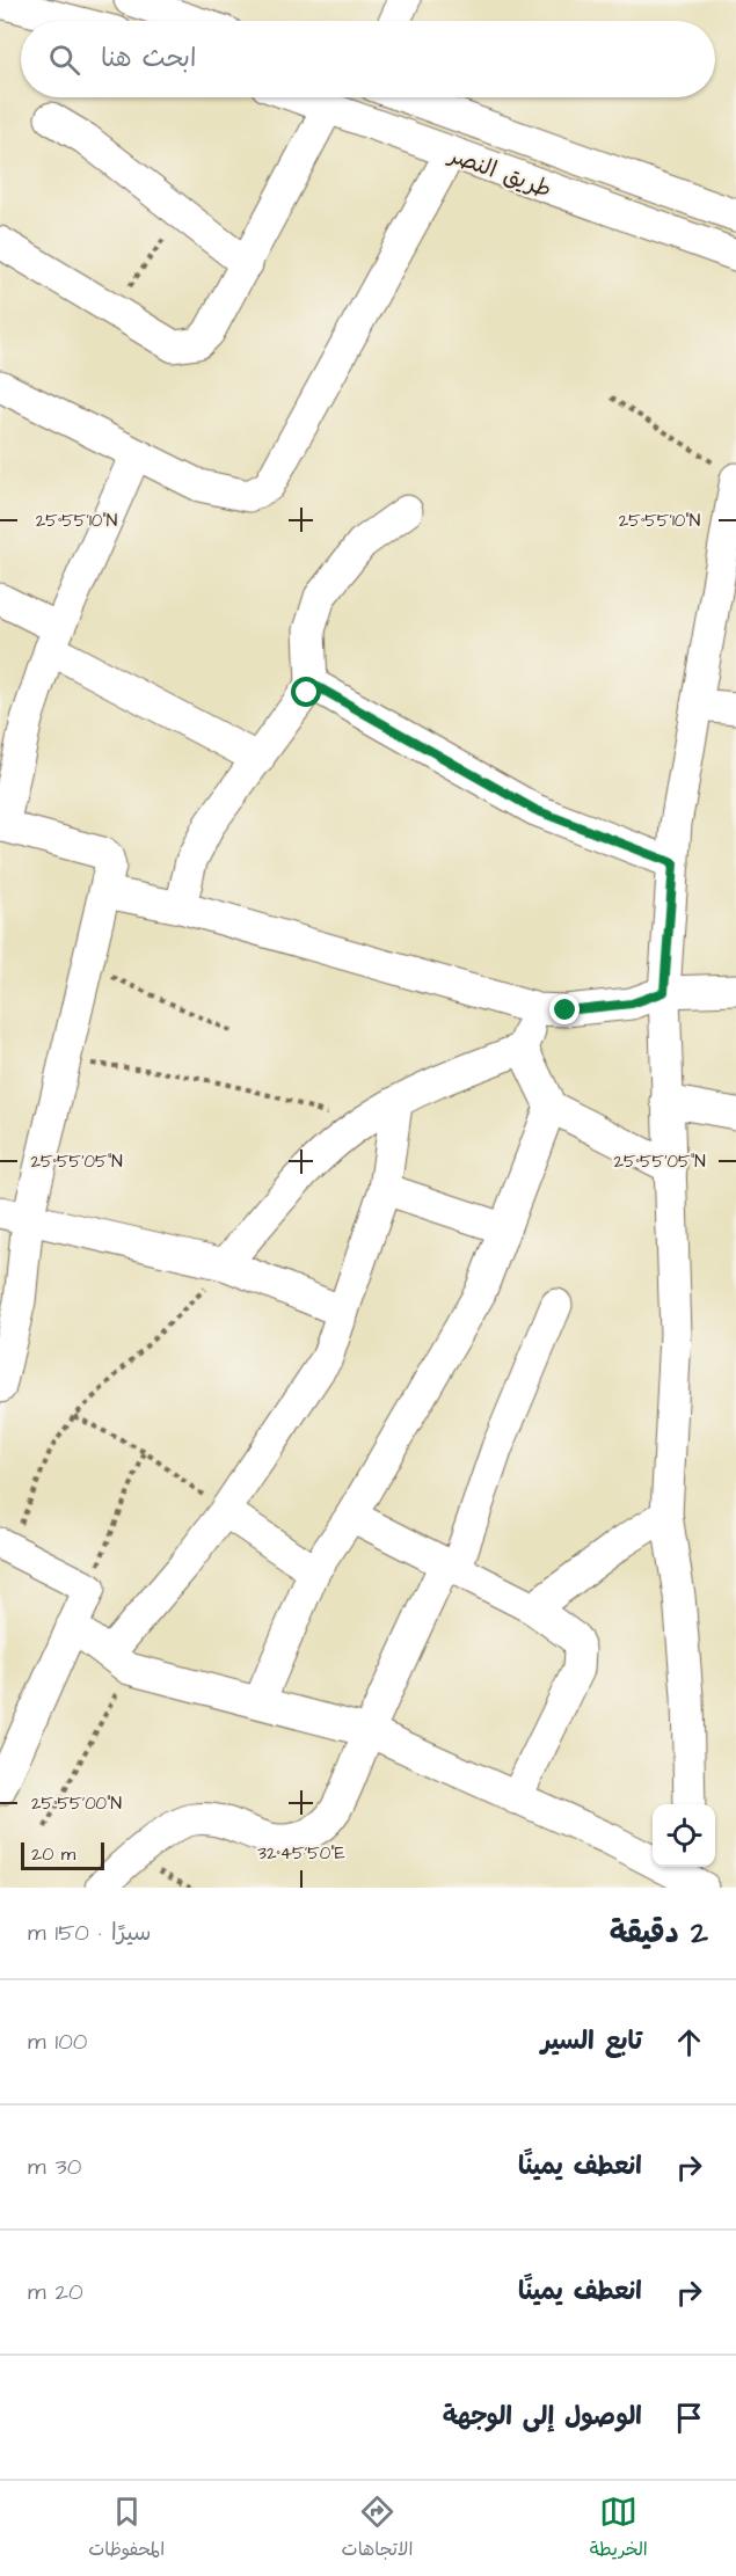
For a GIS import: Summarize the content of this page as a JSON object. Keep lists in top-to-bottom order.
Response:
{
  "streets": {
    "street": ["طريق النصر"]
  },
  "scale_bar": "20 m",
  "page": {
    "search": "ابحث هنا",
    "scale": "20 m",
    "heading": ["2 دقيقة", "سيرًا · 150 m"],
    "list": [
      ["تابع السير", "100 m"],
      ["انعطف يمينًا", "30 m"],
      ["انعطف يمينًا", "20 m"],
      "الوصول إلى الوجهة"
    ],
    "nav": ["الخريطة", "الاتجاهات", "المحفوظات"]
  },
  "coordinates": [
    "25°55'10\"N",
    "25°55'05\"N",
    "25°55'00\"N",
    "32°45'50\"E"
  ]
}
